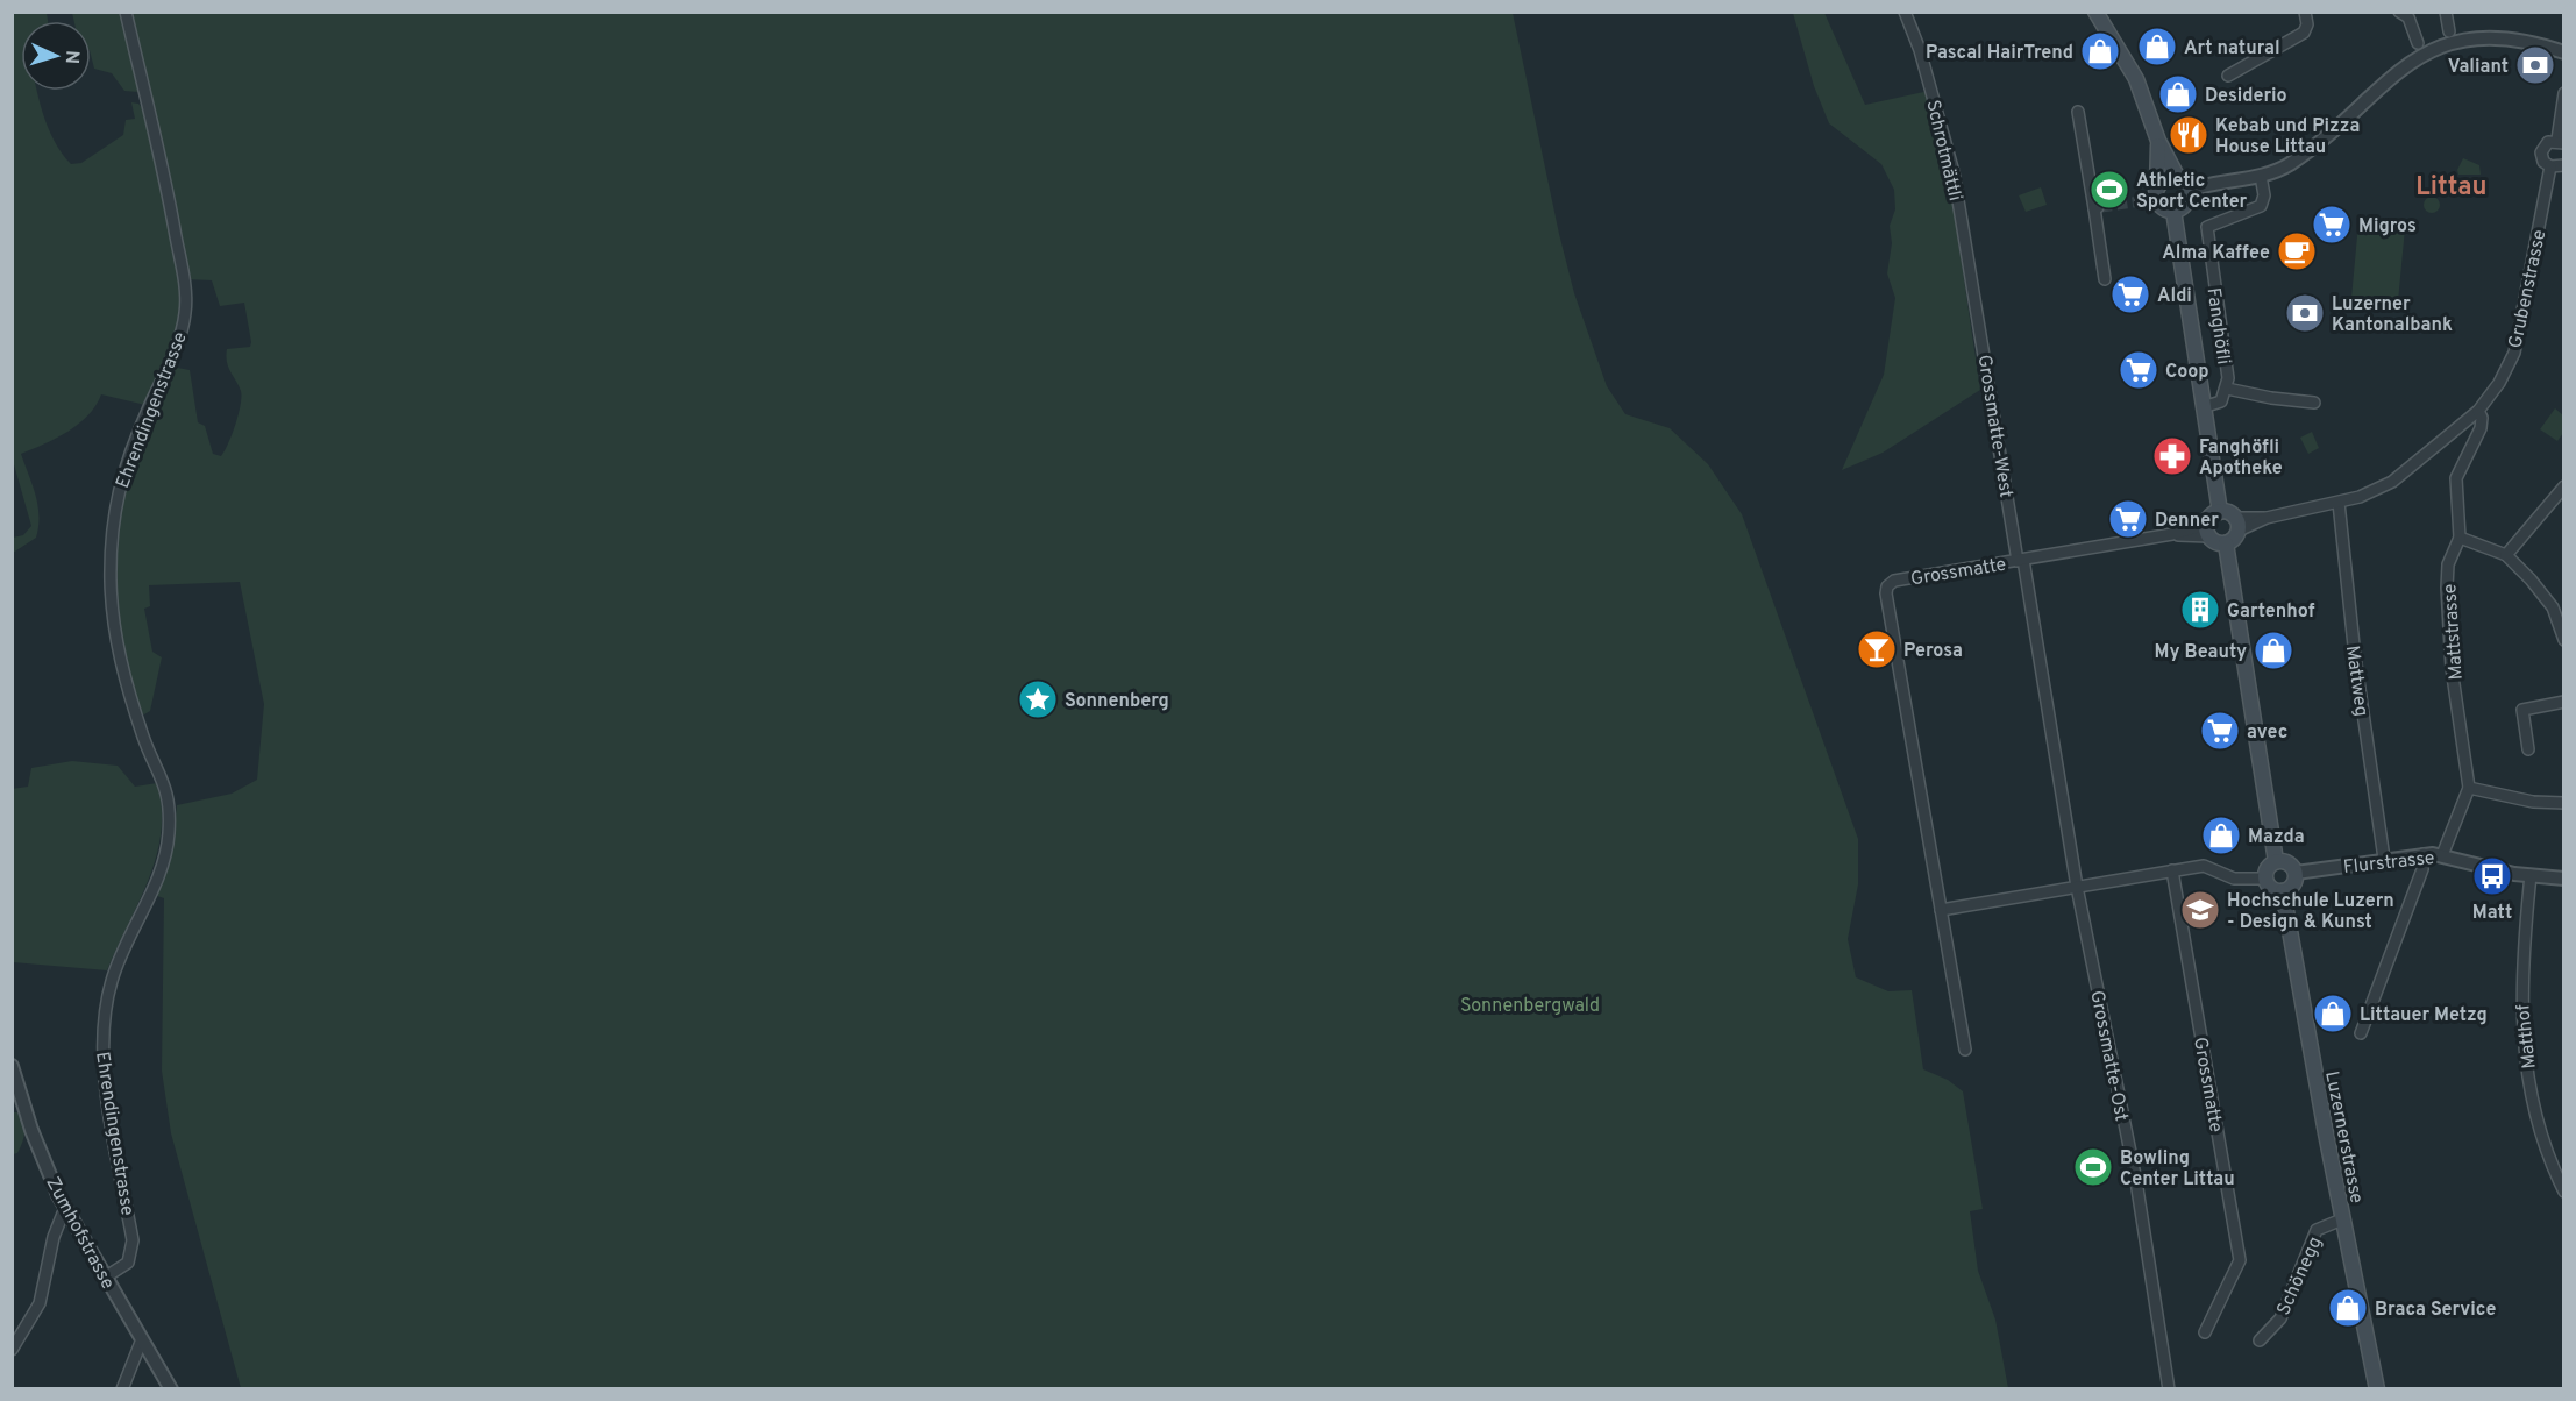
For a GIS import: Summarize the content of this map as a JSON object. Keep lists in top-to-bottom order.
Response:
{
  "streets": {
    "main road": ["Luzernerstrasse"],
    "street": [
      "Schrotmättli",
      "Grubenstrasse",
      "Fanghöfli",
      "Ehrendingenstrasse",
      "Grossmatte-West",
      "Grossmatte",
      "Mattstrasse",
      "Mattweg",
      "Flurstrasse",
      "Matthof",
      "Grossmatte-Ost",
      "Zumhofstrasse",
      "Schönegg"
    ]
  },
  "crossings": [
    ["Schrotmättli", "Grossmatte-West"],
    ["Grubenstrasse", "Grossmatte"],
    ["Grubenstrasse", "Mattstrasse"],
    ["Grubenstrasse", "Mattweg"],
    ["Ehrendingenstrasse", "Zumhofstrasse"],
    ["Grossmatte-West", "Grossmatte"],
    ["Grossmatte", "Grossmatte-Ost"],
    ["Mattstrasse", "Flurstrasse"],
    ["Mattweg", "Flurstrasse"],
    ["Flurstrasse", "Matthof"],
    ["Flurstrasse", "Luzernerstrasse"],
    ["Luzernerstrasse", "Schönegg"]
  ],
  "districts": ["Littau"],
  "parks": ["Sonnenbergwald"],
  "places": {
    "shop": [
      "Art natural",
      "Pascal HairTrend",
      "Desiderio",
      "My Beauty",
      "Mazda",
      "Littauer Metzg",
      "Braca Service"
    ],
    "bank": ["Valiant", "Luzerner Kantonalbank"],
    "restaurant": ["Kebab und Pizza House Littau"],
    "sports": ["Athletic Sport Center", "Bowling Center Littau"],
    "supermarket": [
      "Migros",
      "Aldi",
      "Coop",
      "Denner",
      "avec"
    ],
    "cafe": ["Alma Kaffee"],
    "pharmacy": ["Fanghöfli Apotheke"],
    "building": ["Gartenhof"],
    "bar": ["Perosa"],
    "place": ["Sonnenberg"],
    "bus stop": ["Matt"],
    "school or university": ["Hochschule Luzern - Design & Kunst"]
  },
  "north": "right"
}
